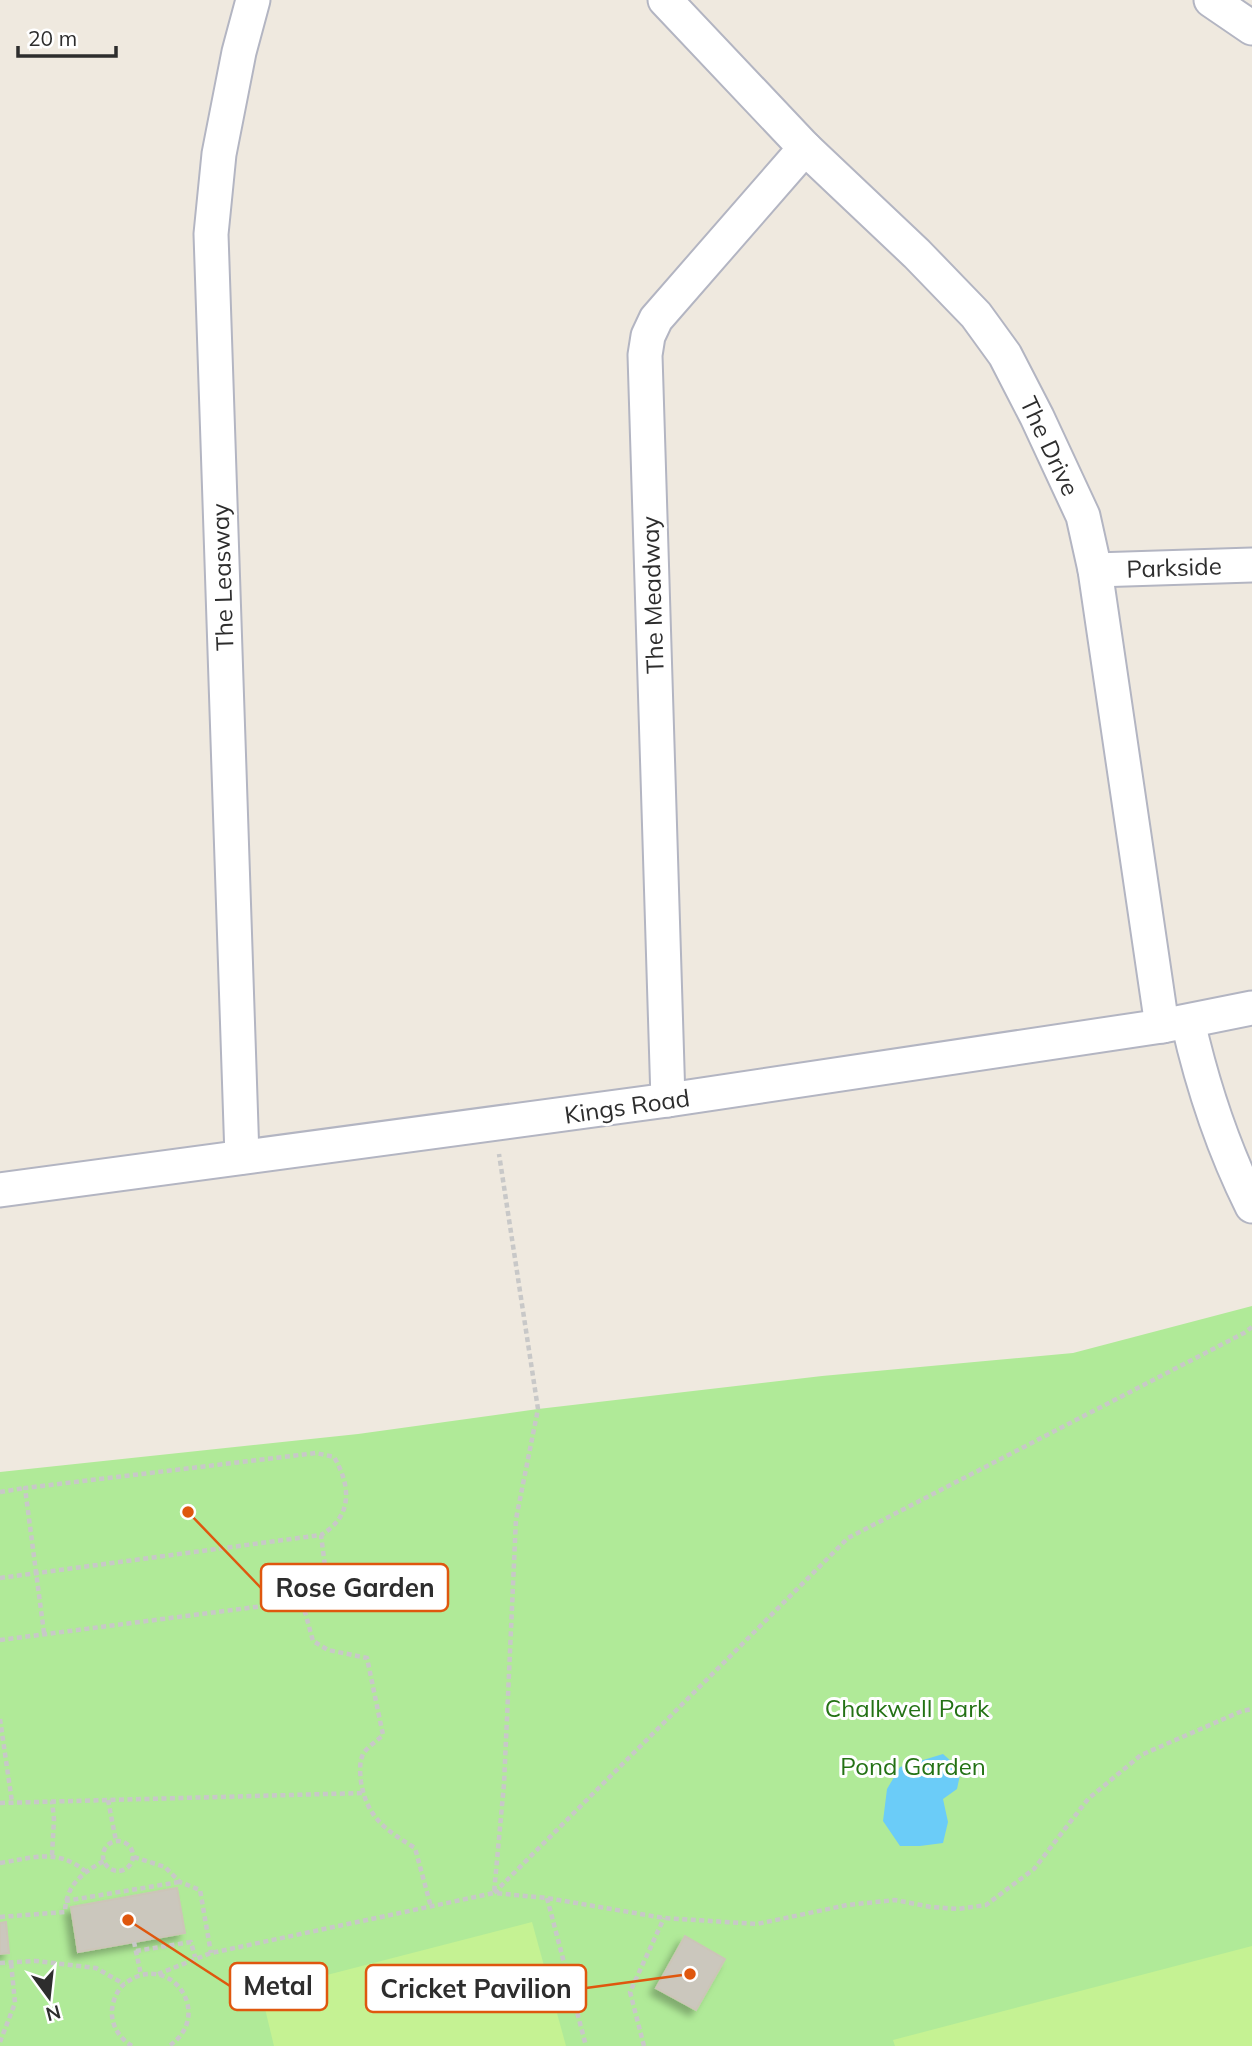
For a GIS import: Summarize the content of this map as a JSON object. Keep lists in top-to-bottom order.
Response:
{
  "streets": {
    "street": [
      "The Drive",
      "Parkside",
      "The Leasway",
      "The Meadway",
      "Kings Road"
    ]
  },
  "crossings": [
    ["The Drive", "Parkside"],
    ["The Drive", "The Meadway"],
    ["The Drive", "Kings Road"],
    ["The Leasway", "Kings Road"],
    ["The Meadway", "Kings Road"]
  ],
  "parks": ["Chalkwell Park", "Pond Garden"],
  "places": ["Rose Garden", "Metal", "Cricket Pavilion"],
  "scale_bar": "20 m",
  "north": "bottom"
}
